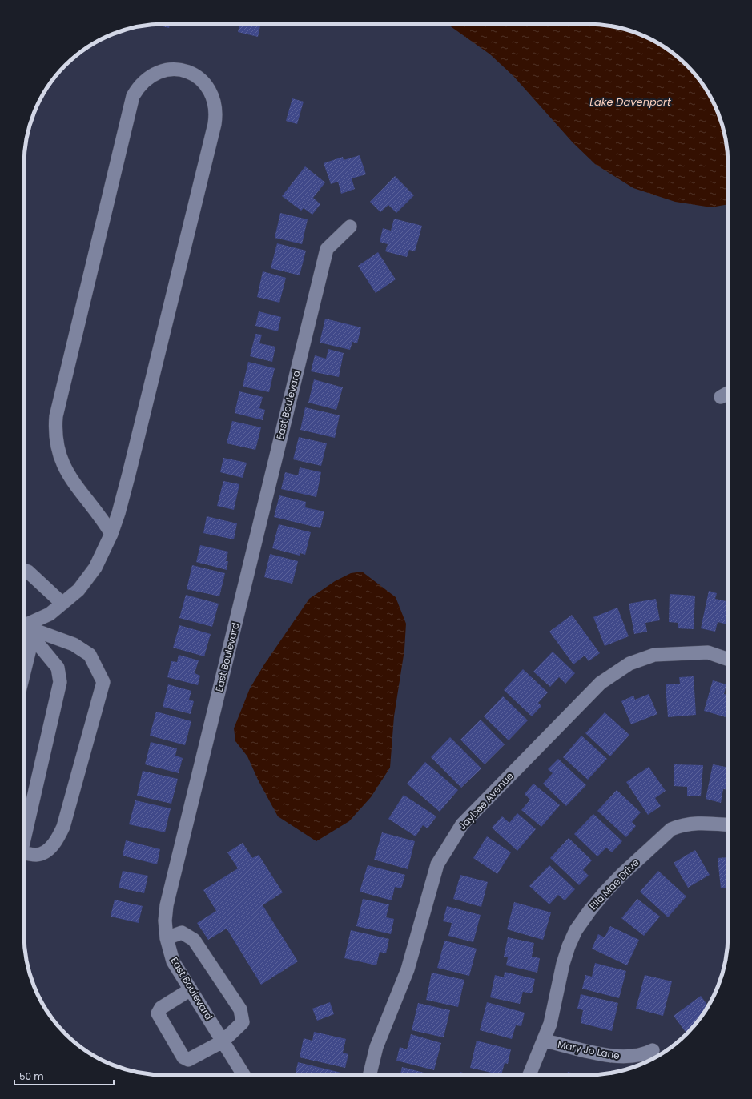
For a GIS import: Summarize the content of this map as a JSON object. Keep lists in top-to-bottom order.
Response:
{
  "streets": {
    "street": [
      "East Boulevard",
      "Jaybee Avenue",
      "Ella Mae Drive",
      "Mary Jo Lane"
    ]
  },
  "crossings": [
    ["Ella Mae Drive", "Mary Jo Lane"]
  ],
  "water": ["Lake Davenport"],
  "scale_bar": "50 m"
}
